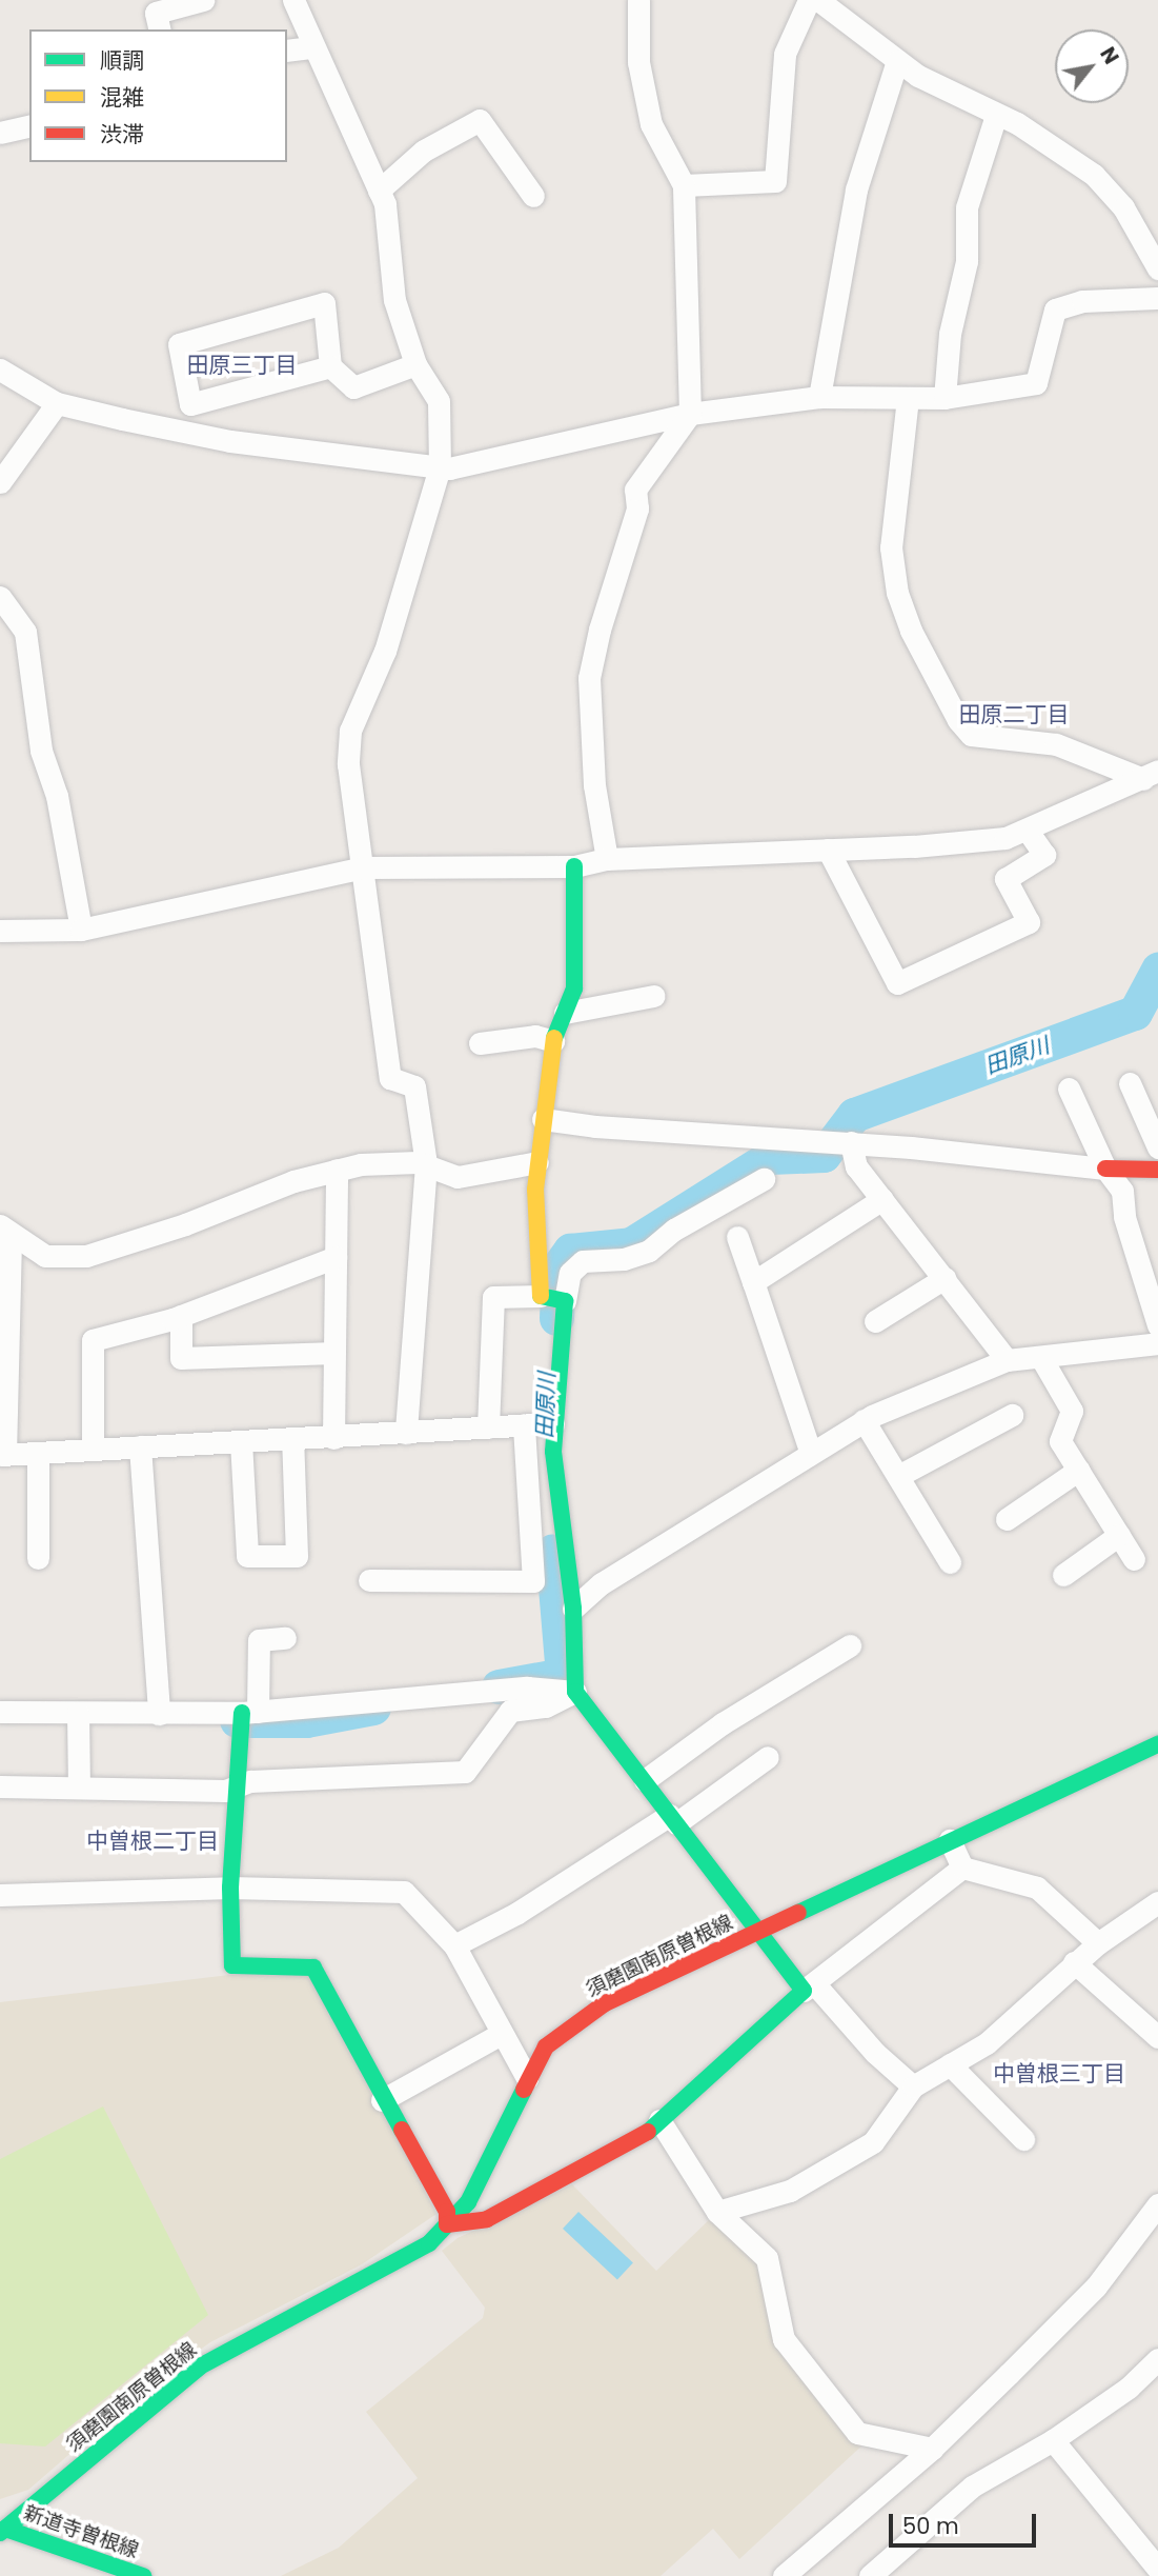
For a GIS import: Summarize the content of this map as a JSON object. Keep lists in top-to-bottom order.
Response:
{
  "streets": {
    "street": ["須磨園南原曽根線", "新道寺曽根線"]
  },
  "crossings": [
    ["須磨園南原曽根線", "新道寺曽根線"]
  ],
  "districts": [
    "田原三丁目",
    "田原二丁目",
    "中曽根二丁目",
    "中曽根三丁目"
  ],
  "water": ["田原川"],
  "legend": ["順調", "混雑", "渋滞"],
  "scale_bar": "50 m",
  "north": "top right"
}
